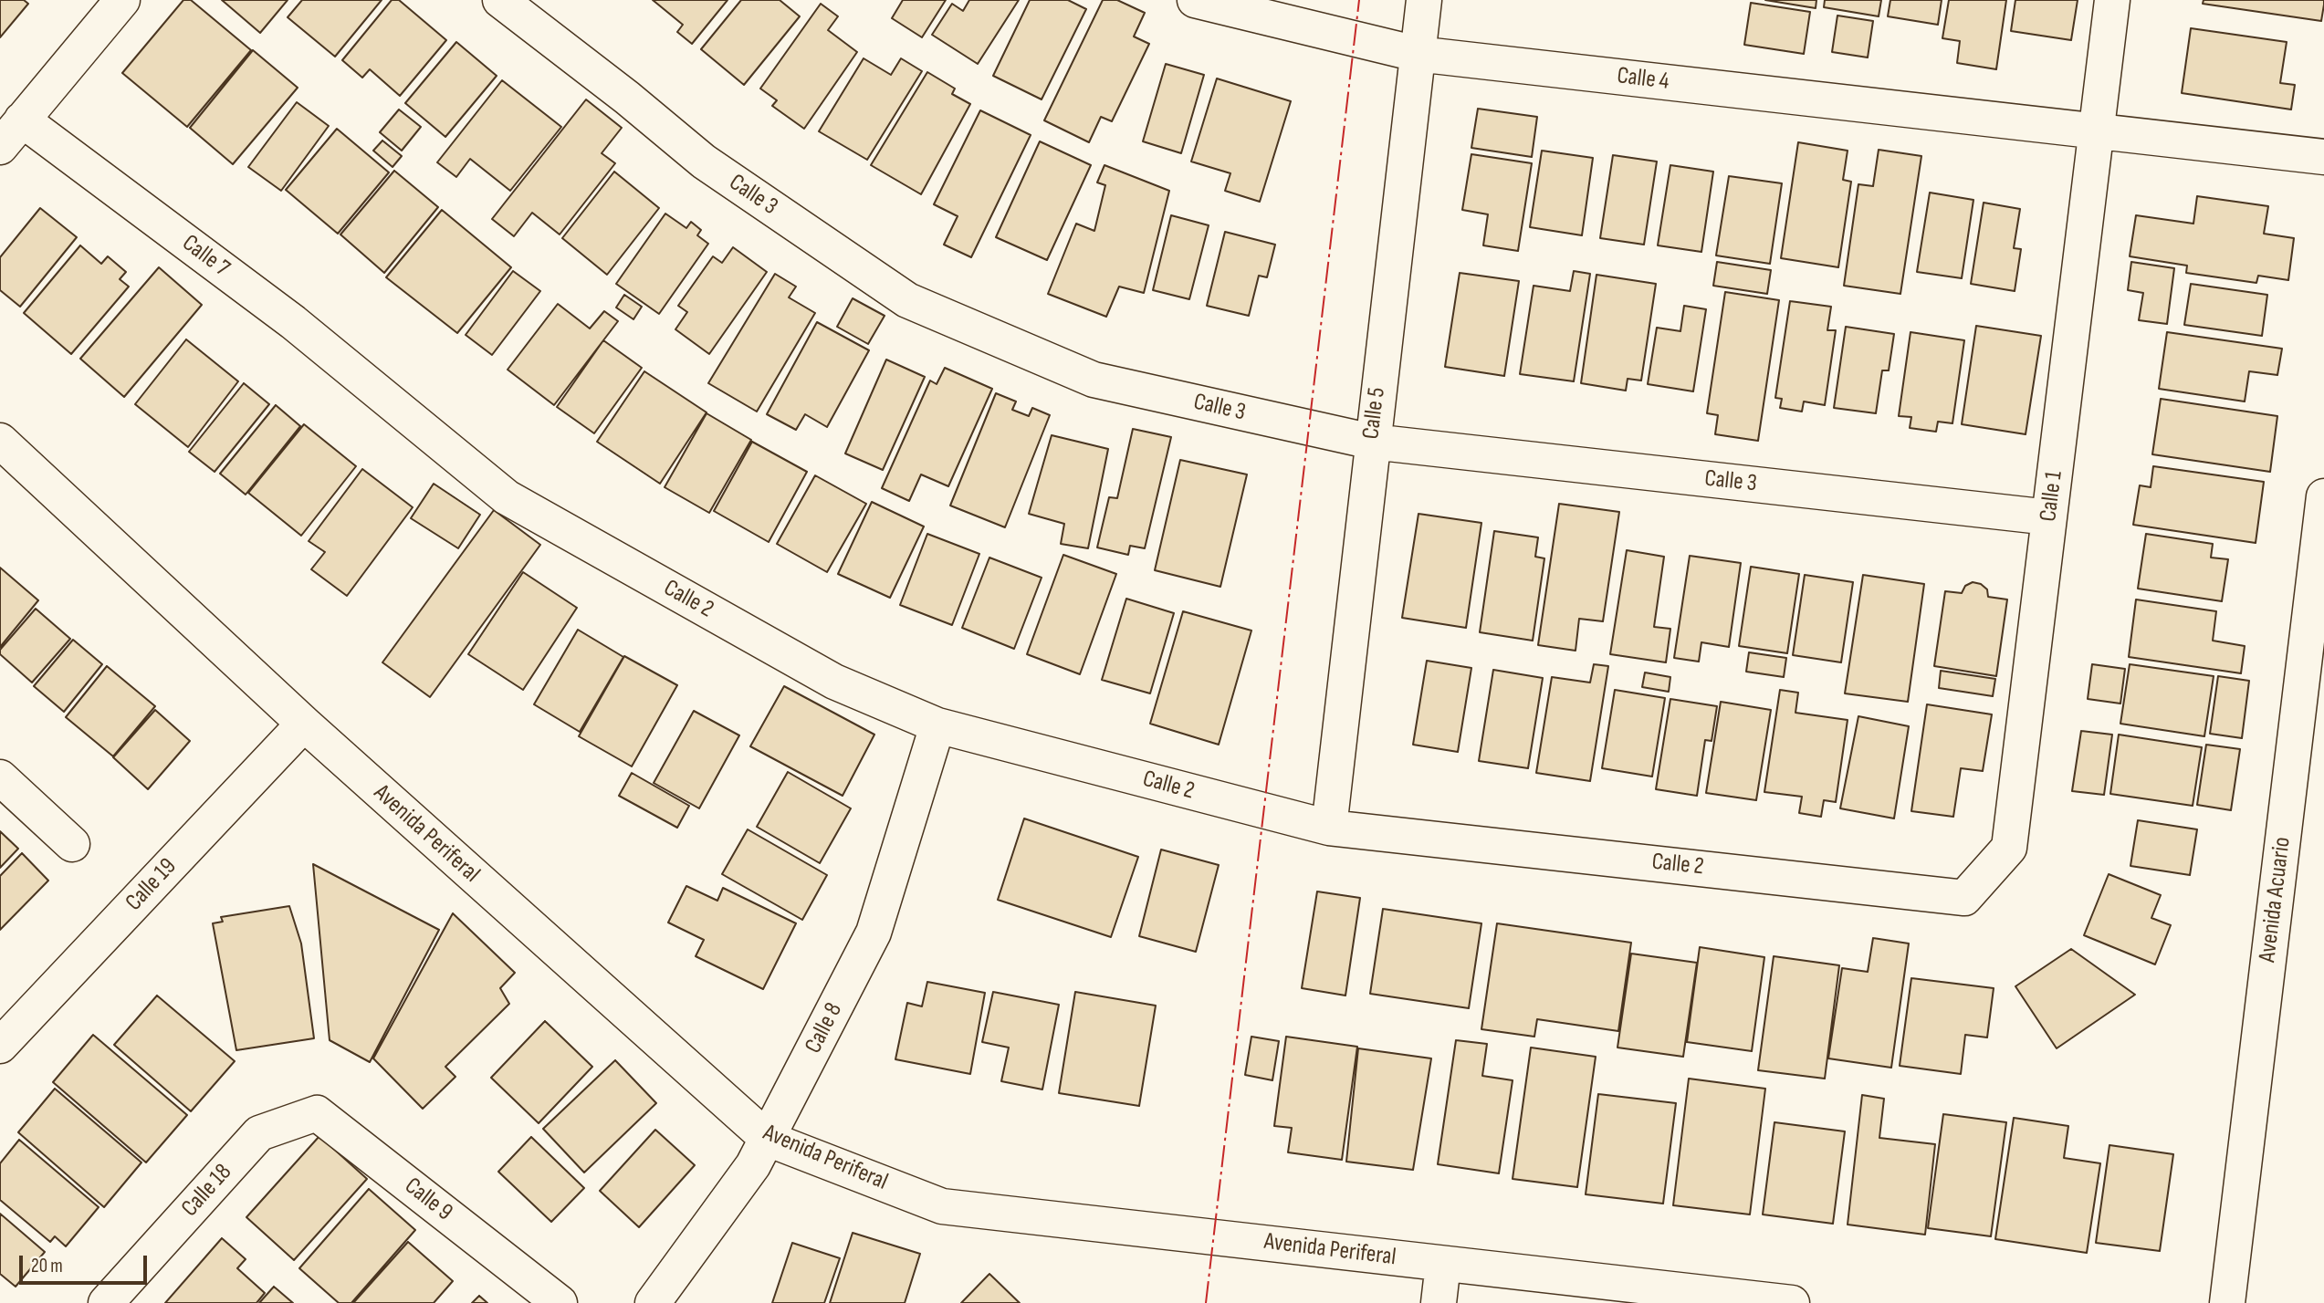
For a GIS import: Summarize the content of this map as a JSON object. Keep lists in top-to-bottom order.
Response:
{
  "streets": {
    "street": [
      "Calle 4",
      "Calle 3",
      "Calle 7",
      "Calle 5",
      "Calle 1",
      "Calle 2",
      "Avenida Periferal",
      "Calle 19",
      "Avenida Acuario",
      "Calle 8",
      "Calle 18",
      "Calle 9"
    ]
  },
  "crossings": [
    ["Calle 4", "Calle 5"],
    ["Calle 4", "Calle 1"],
    ["Calle 3", "Calle 5"],
    ["Calle 3", "Calle 1"],
    ["Calle 7", "Calle 2"],
    ["Calle 5", "Calle 2"],
    ["Calle 1", "Calle 2"],
    ["Calle 2", "Calle 8"],
    ["Avenida Periferal", "Calle 19"],
    ["Avenida Periferal", "Calle 8"],
    ["Calle 18", "Calle 9"]
  ],
  "scale_bar": "20 m"
}
